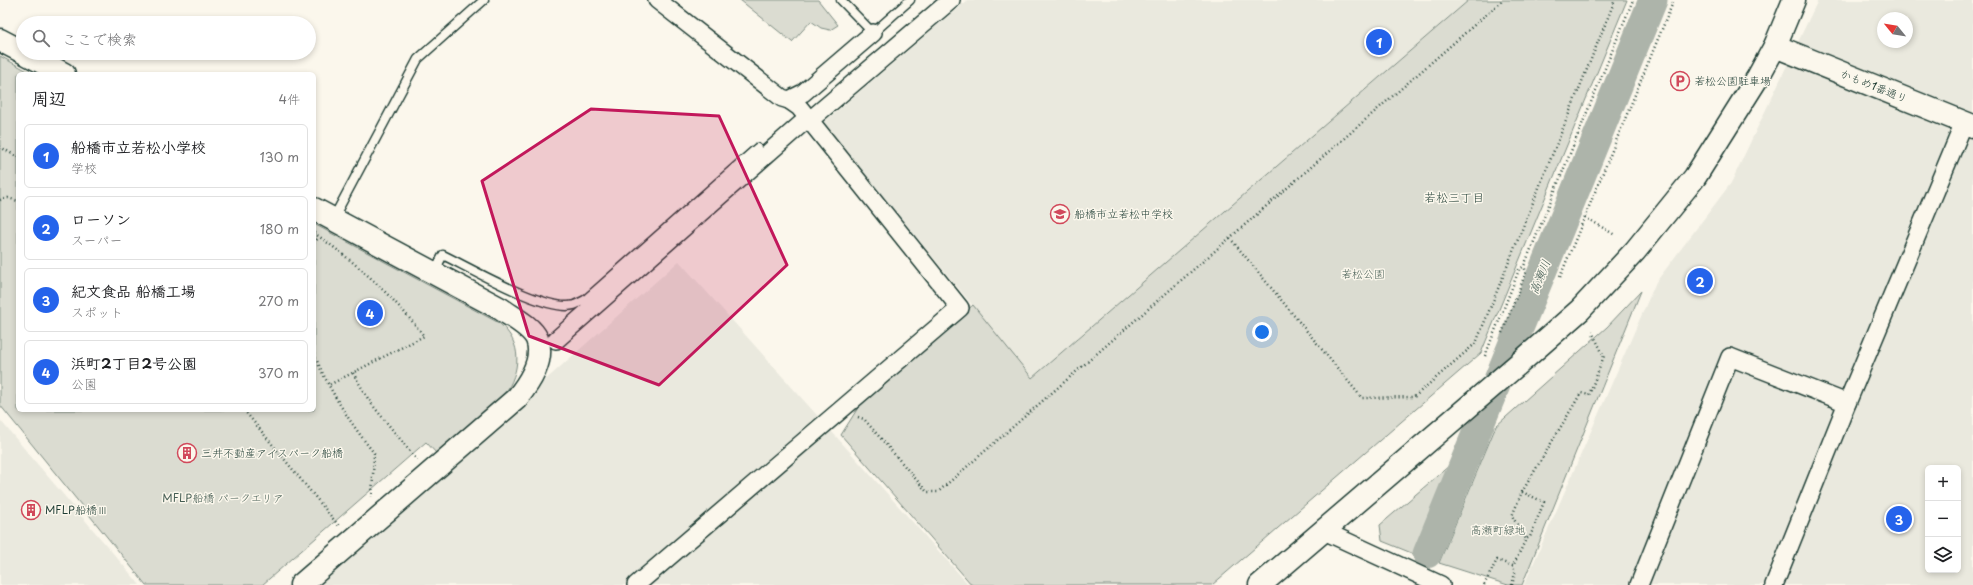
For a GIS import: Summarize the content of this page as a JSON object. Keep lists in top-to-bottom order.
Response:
{
  "streets": {
    "street": ["かもめ1番通り"]
  },
  "districts": ["若松三丁目"],
  "water": ["高瀬川"],
  "parks": ["若松公園", "MFLP船橋 パークエリア", "高瀬町緑地"],
  "places": {
    "parking": ["若松公園駐車場"],
    "school or university": ["船橋市立若松中学校"],
    "building": ["三井不動産アイスパーク船橋", "MFLP船橋Ⅲ"]
  },
  "north": "top left",
  "page": {
    "search": "ここで検索",
    "pins": [
      "1",
      "2",
      "4",
      "3"
    ],
    "heading": ["周辺", "4件"],
    "list": [
      {
        "mark": "1",
        "name": "船橋市立若松小学校",
        "note": "学校",
        "value": "130 m"
      },
      {
        "mark": "2",
        "name": "ローソン",
        "note": "スーパー",
        "value": "180 m"
      },
      {
        "mark": "3",
        "name": "紀文食品 船橋工場",
        "note": "スポット",
        "value": "270 m"
      },
      {
        "mark": "4",
        "name": "浜町2丁目2号公園",
        "note": "公園",
        "value": "370 m"
      }
    ],
    "map_buttons": ["+", "−"]
  }
}
